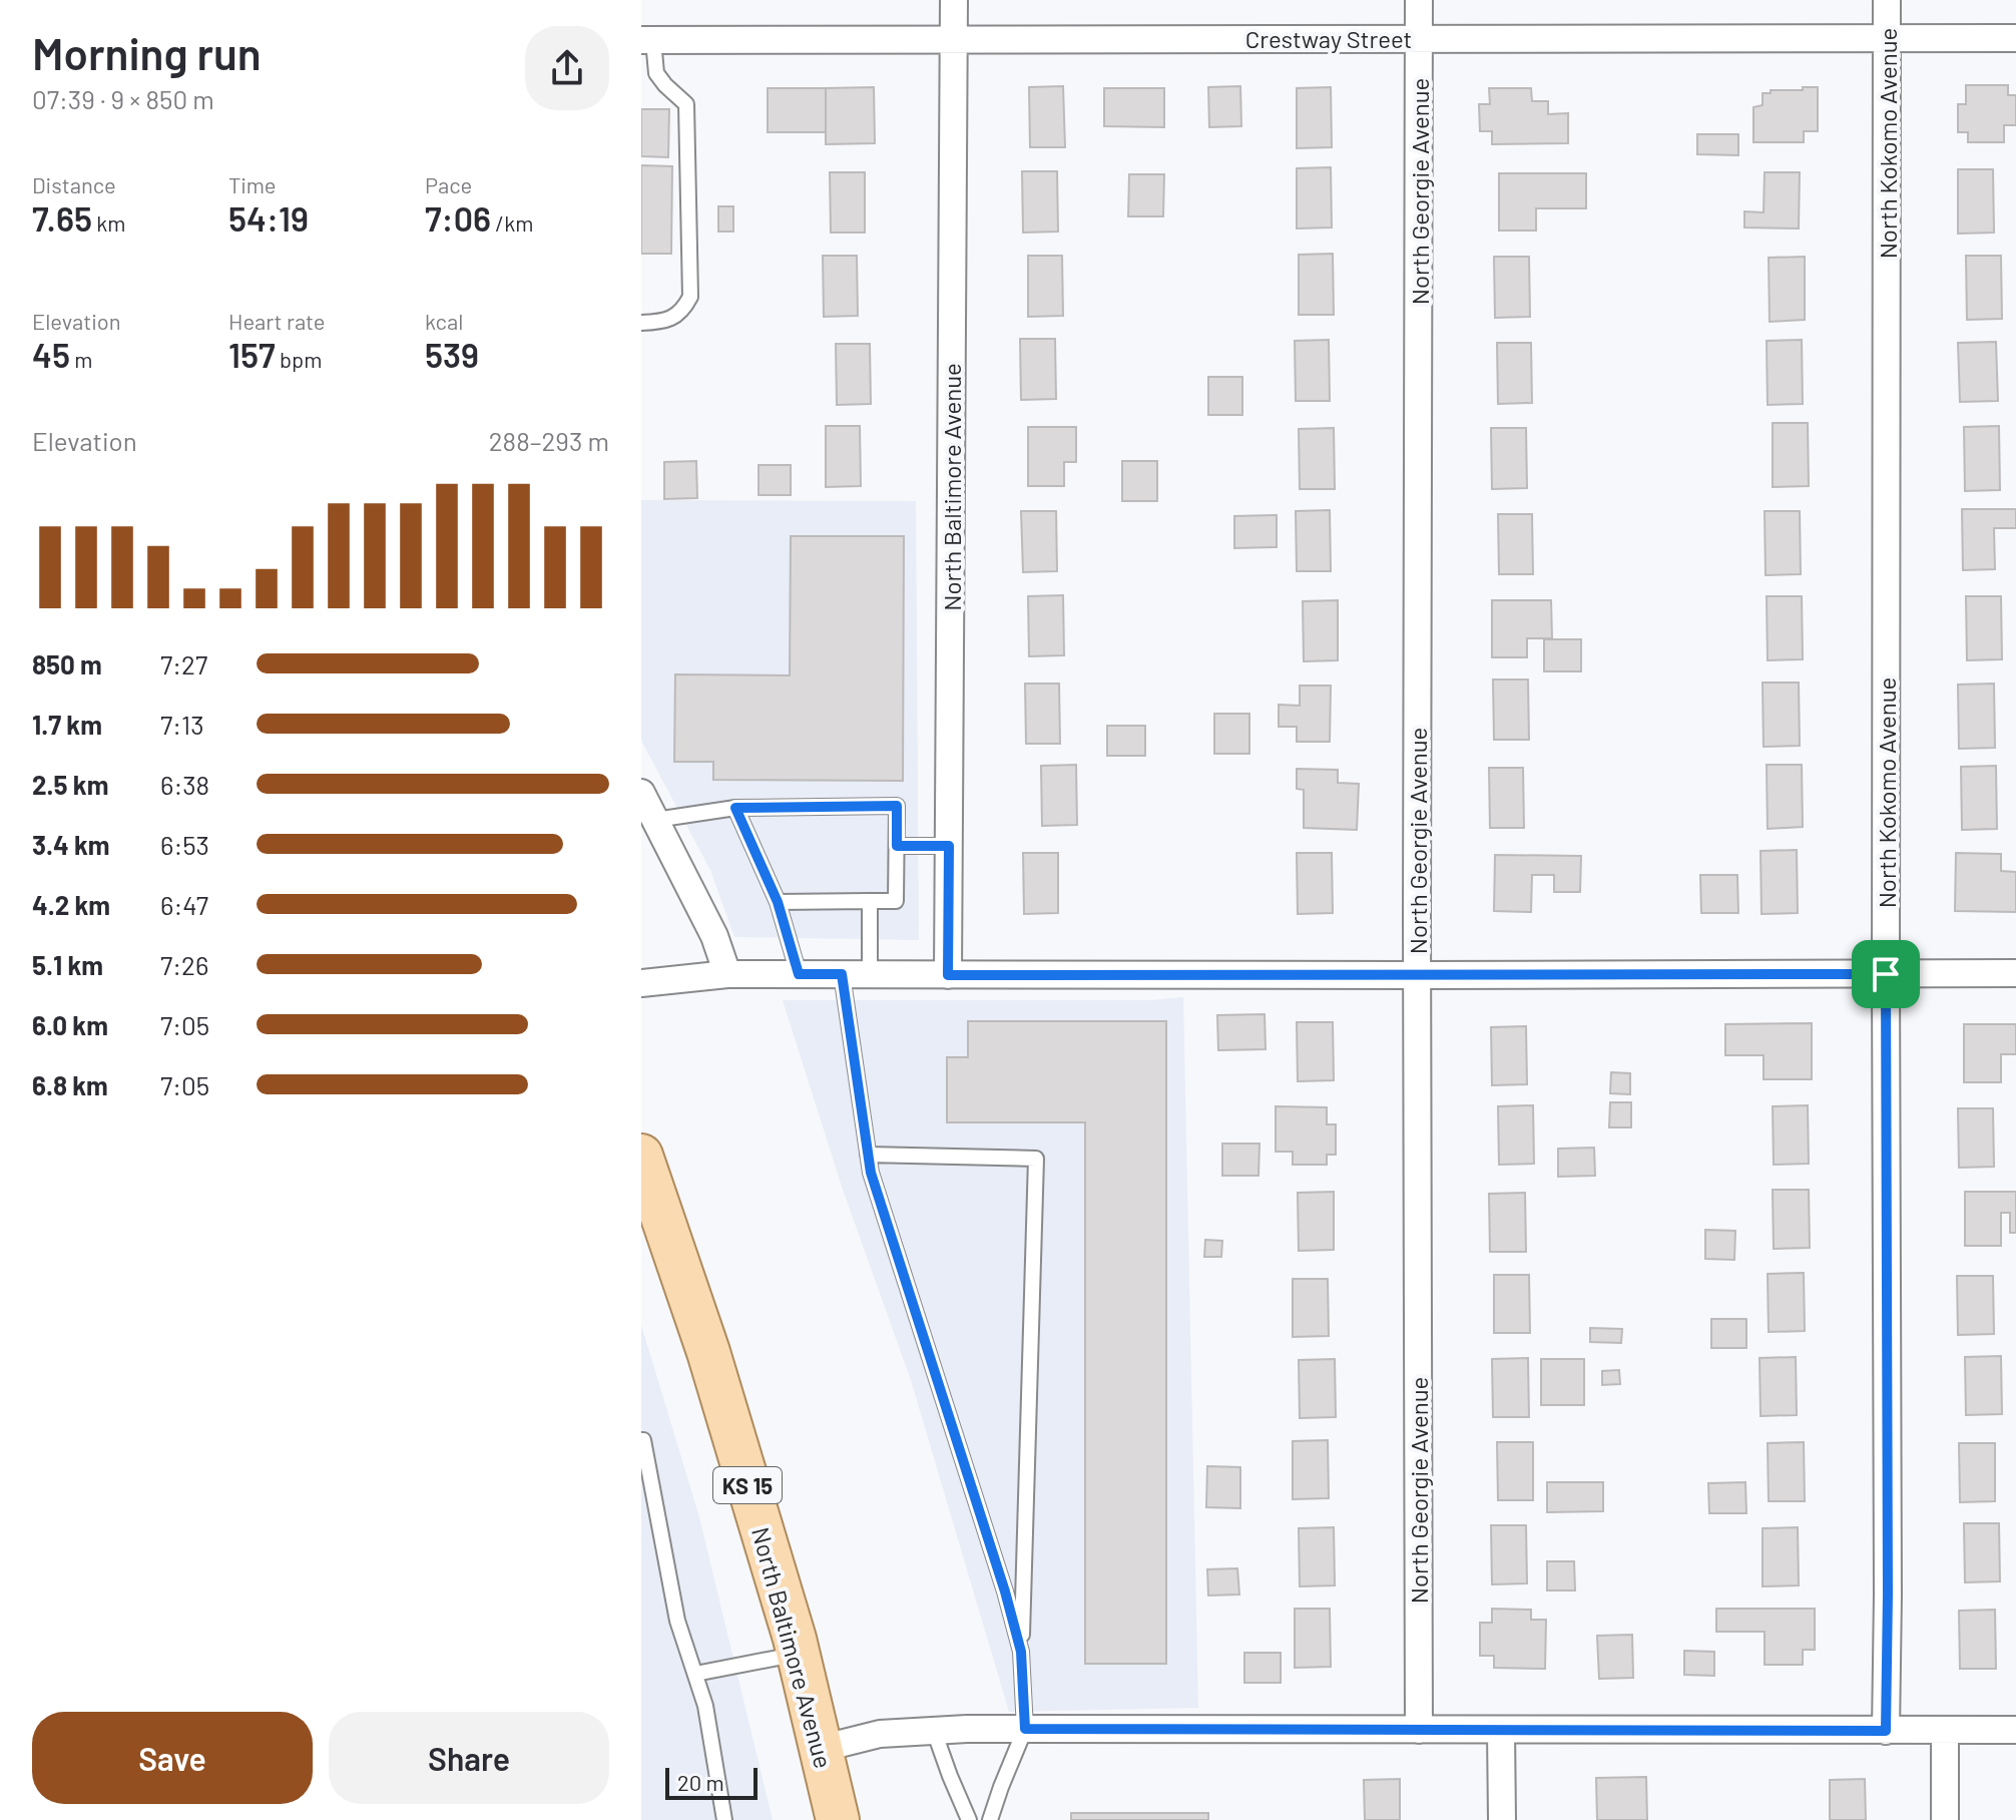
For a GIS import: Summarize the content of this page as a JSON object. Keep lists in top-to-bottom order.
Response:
{
  "streets": {
    "main road": ["North Baltimore Avenue", "KS 15"],
    "street": ["Crestway Street", "North Kokomo Avenue", "North Georgie Avenue"]
  },
  "crossings": [
    ["Crestway Street", "North Kokomo Avenue"],
    ["Crestway Street", "North Georgie Avenue"],
    ["Crestway Street", "North Baltimore Avenue"]
  ],
  "scale_bar": "20 m",
  "page": {
    "heading": ["Morning run", "07:39 · 9 × 850 m"],
    "stats": [
      ["Distance", "7.65 km"],
      ["Time", "54:19"],
      ["Pace", "7:06 /km"],
      ["Elevation", "45 m"],
      ["Heart rate", "157 bpm"],
      ["kcal", "539"]
    ],
    "chart": ["Elevation", "288–293 m"],
    "list": [
      {
        "name": "850 m",
        "note": "7:27"
      },
      {
        "name": "1.7 km",
        "note": "7:13"
      },
      {
        "name": "2.5 km",
        "note": "6:38"
      },
      {
        "name": "3.4 km",
        "note": "6:53"
      },
      {
        "name": "4.2 km",
        "note": "6:47"
      },
      {
        "name": "5.1 km",
        "note": "7:26"
      },
      {
        "name": "6.0 km",
        "note": "7:05"
      },
      {
        "name": "6.8 km",
        "note": "7:05"
      }
    ],
    "buttons": ["Save", "Share"],
    "scale": "20 m"
  }
}
